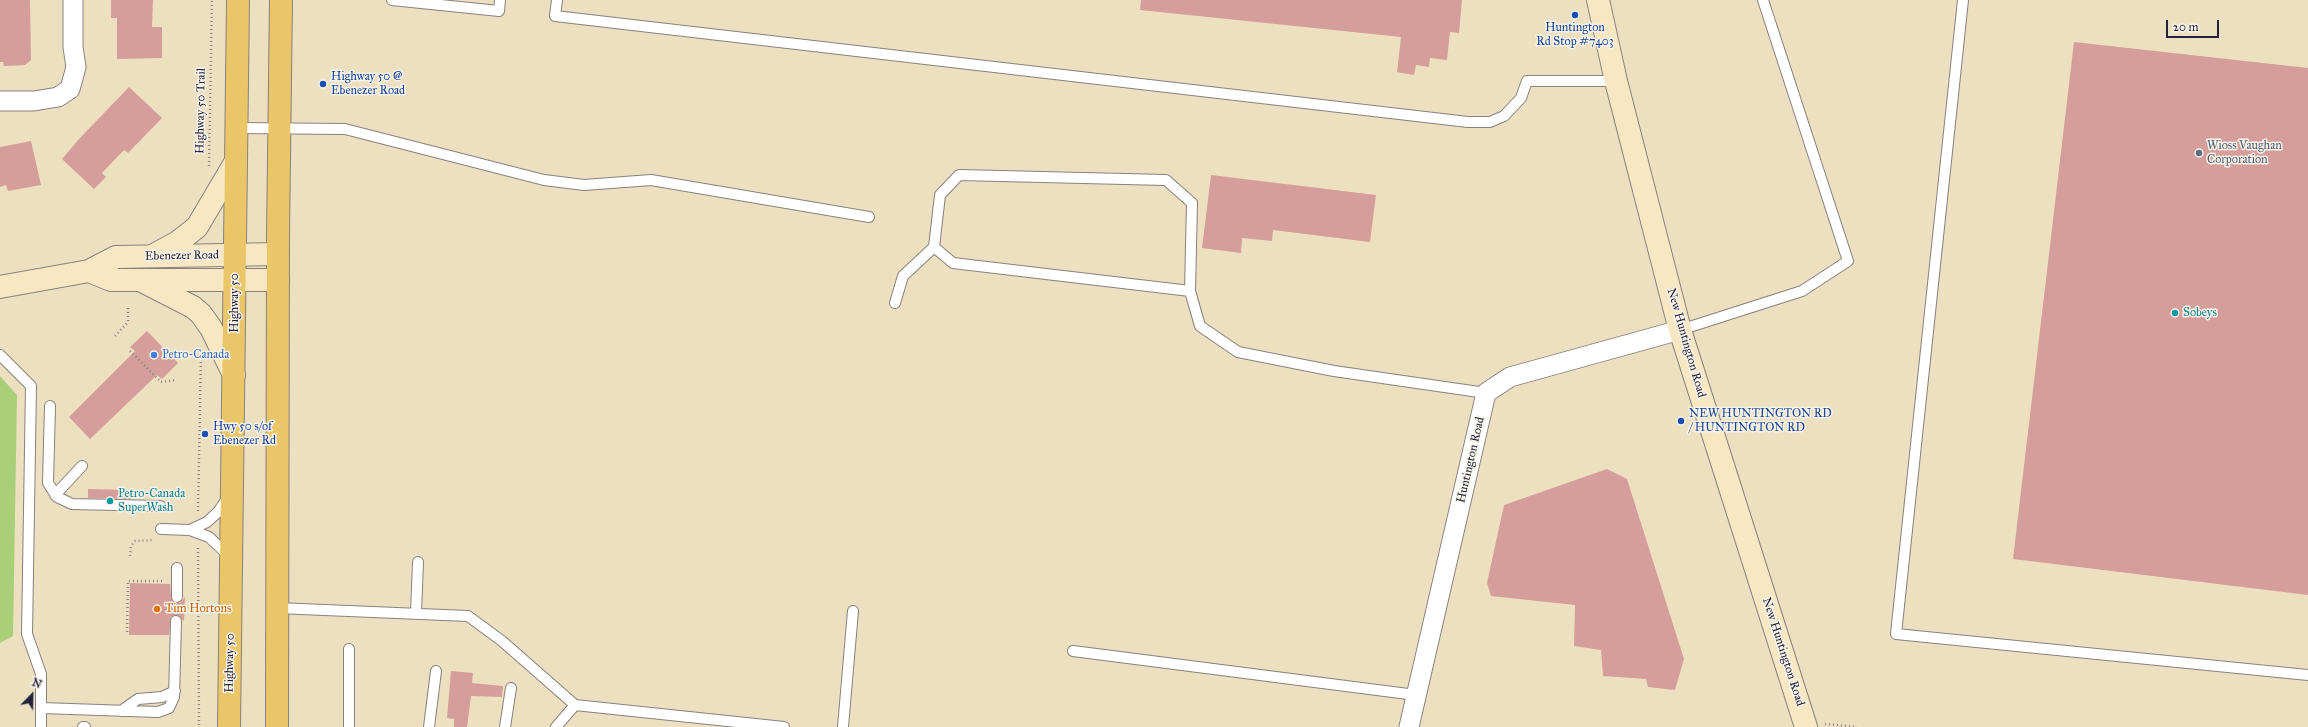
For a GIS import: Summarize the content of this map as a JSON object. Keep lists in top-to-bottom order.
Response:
{
  "streets": {
    "main road": ["Ebenezer Road", "Highway 50", "New Huntington Road"],
    "street": ["Huntington Road"],
    "path": ["Highway 50 Trail"]
  },
  "crossings": [
    ["Ebenezer Road", "Highway 50"]
  ],
  "places": [
    "Huntington Rd Stop #7403",
    "Highway 50 @ Ebenezer Road",
    "Wioss Vaughan Corporation",
    "Sobeys",
    "Petro-Canada",
    "NEW HUNTINGTON RD / HUNTINGTON RD",
    "Hwy 50 s/of Ebenezer Rd",
    "Petro-Canada SuperWash",
    "Tim Hortons"
  ],
  "scale_bar": "20 m",
  "north": "top right"
}
